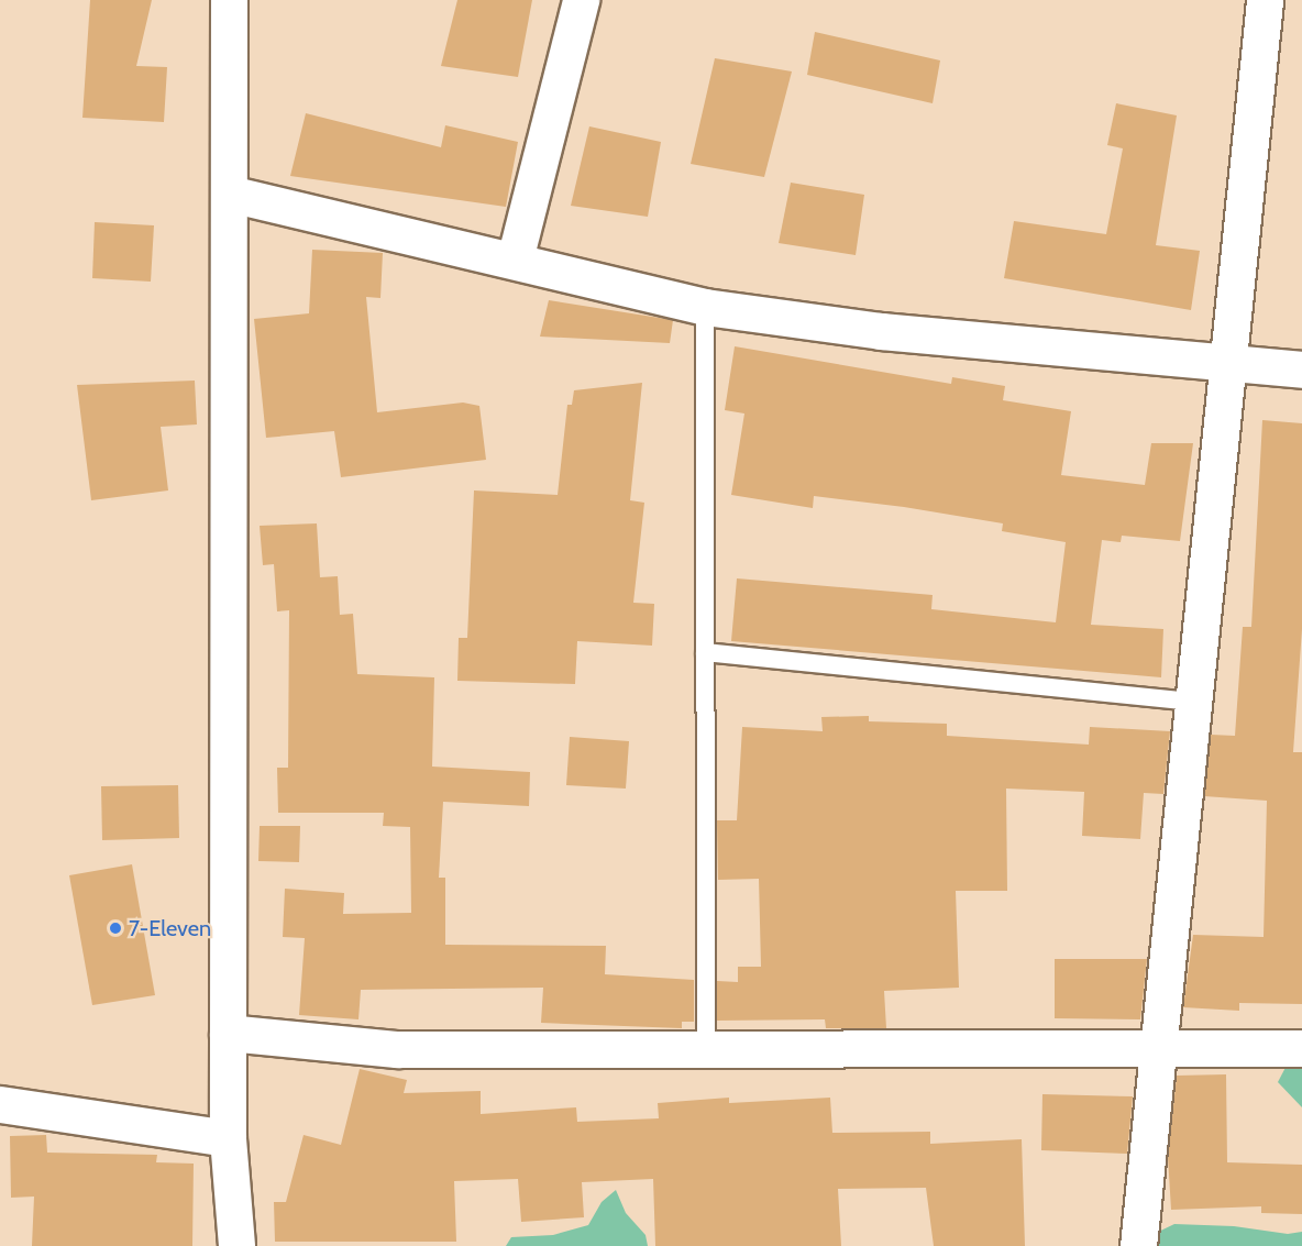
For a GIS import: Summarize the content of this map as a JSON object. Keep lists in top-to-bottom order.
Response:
{
  "places": ["7-Eleven"]
}
